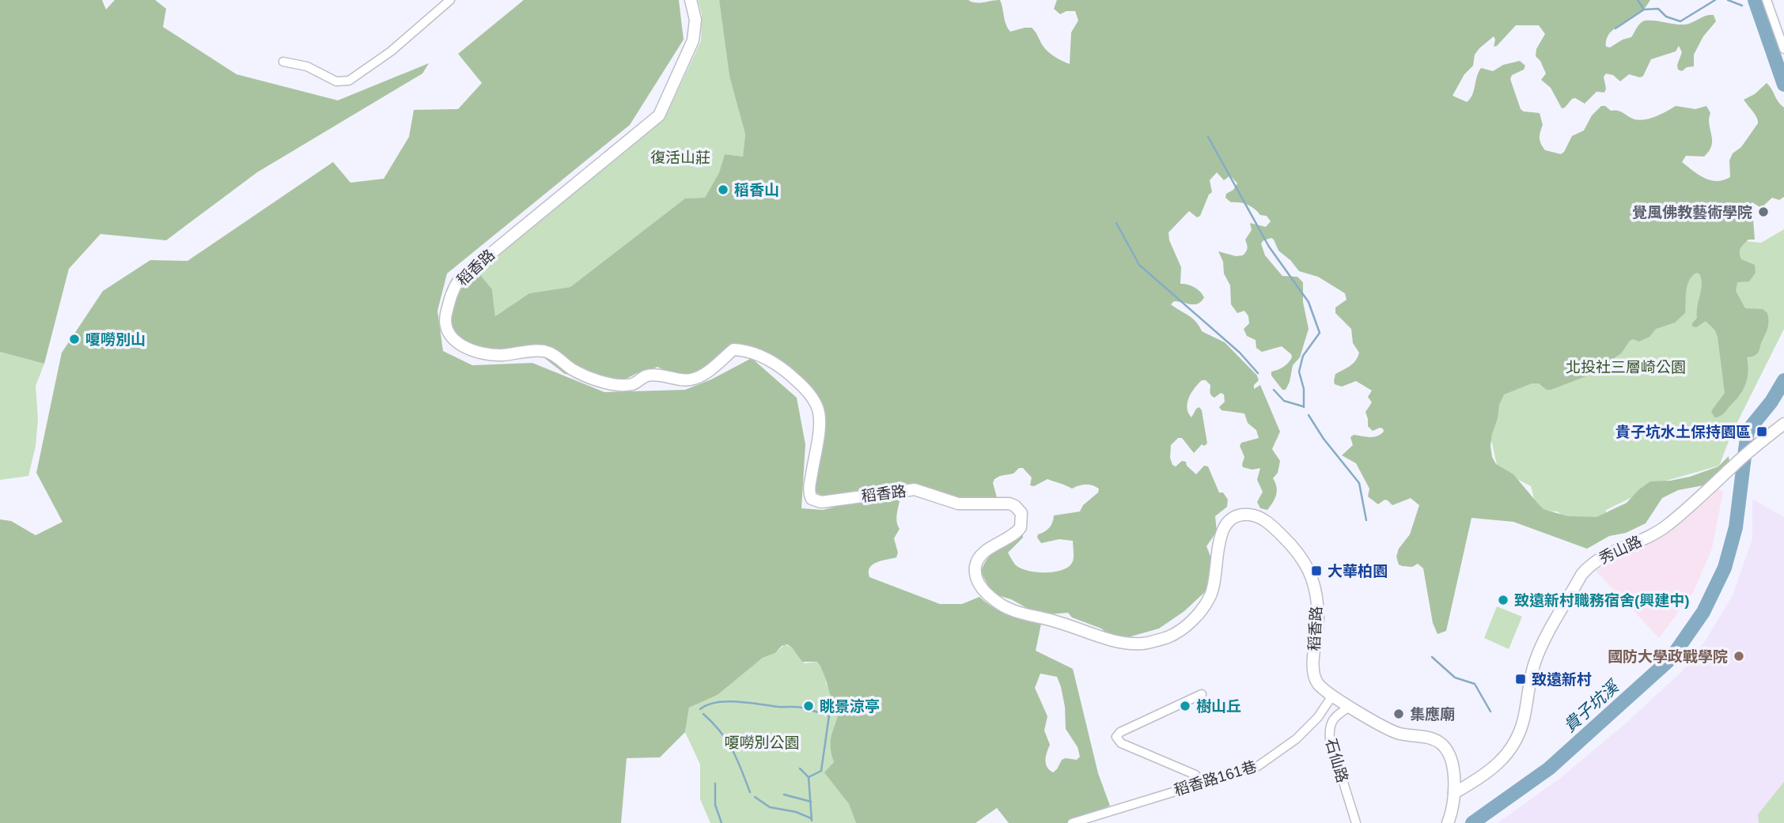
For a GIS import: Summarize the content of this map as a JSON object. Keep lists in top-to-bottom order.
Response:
{
  "streets": {
    "street": [
      "稻香路",
      "秀山路",
      "石仙路",
      "稻香路161巷"
    ]
  },
  "crossings": [
    ["稻香路", "秀山路"],
    ["稻香路", "石仙路"],
    ["稻香路", "稻香路161巷"]
  ],
  "water": ["貴子坑溪"],
  "parks": ["復活山莊", "北投社三層崎公園", "嗄嘮別公園"],
  "places": {
    "other": [
      "稻香山",
      "覺風佛教藝術學院",
      "嗄嘮別山",
      "致遠新村職務宿舍(興建中)",
      "國防大學政戰學院",
      "眺景涼亭",
      "樹山丘",
      "集應廟"
    ],
    "transit": ["貴子坑水土保持園區", "大華柏園", "致遠新村"]
  }
}
